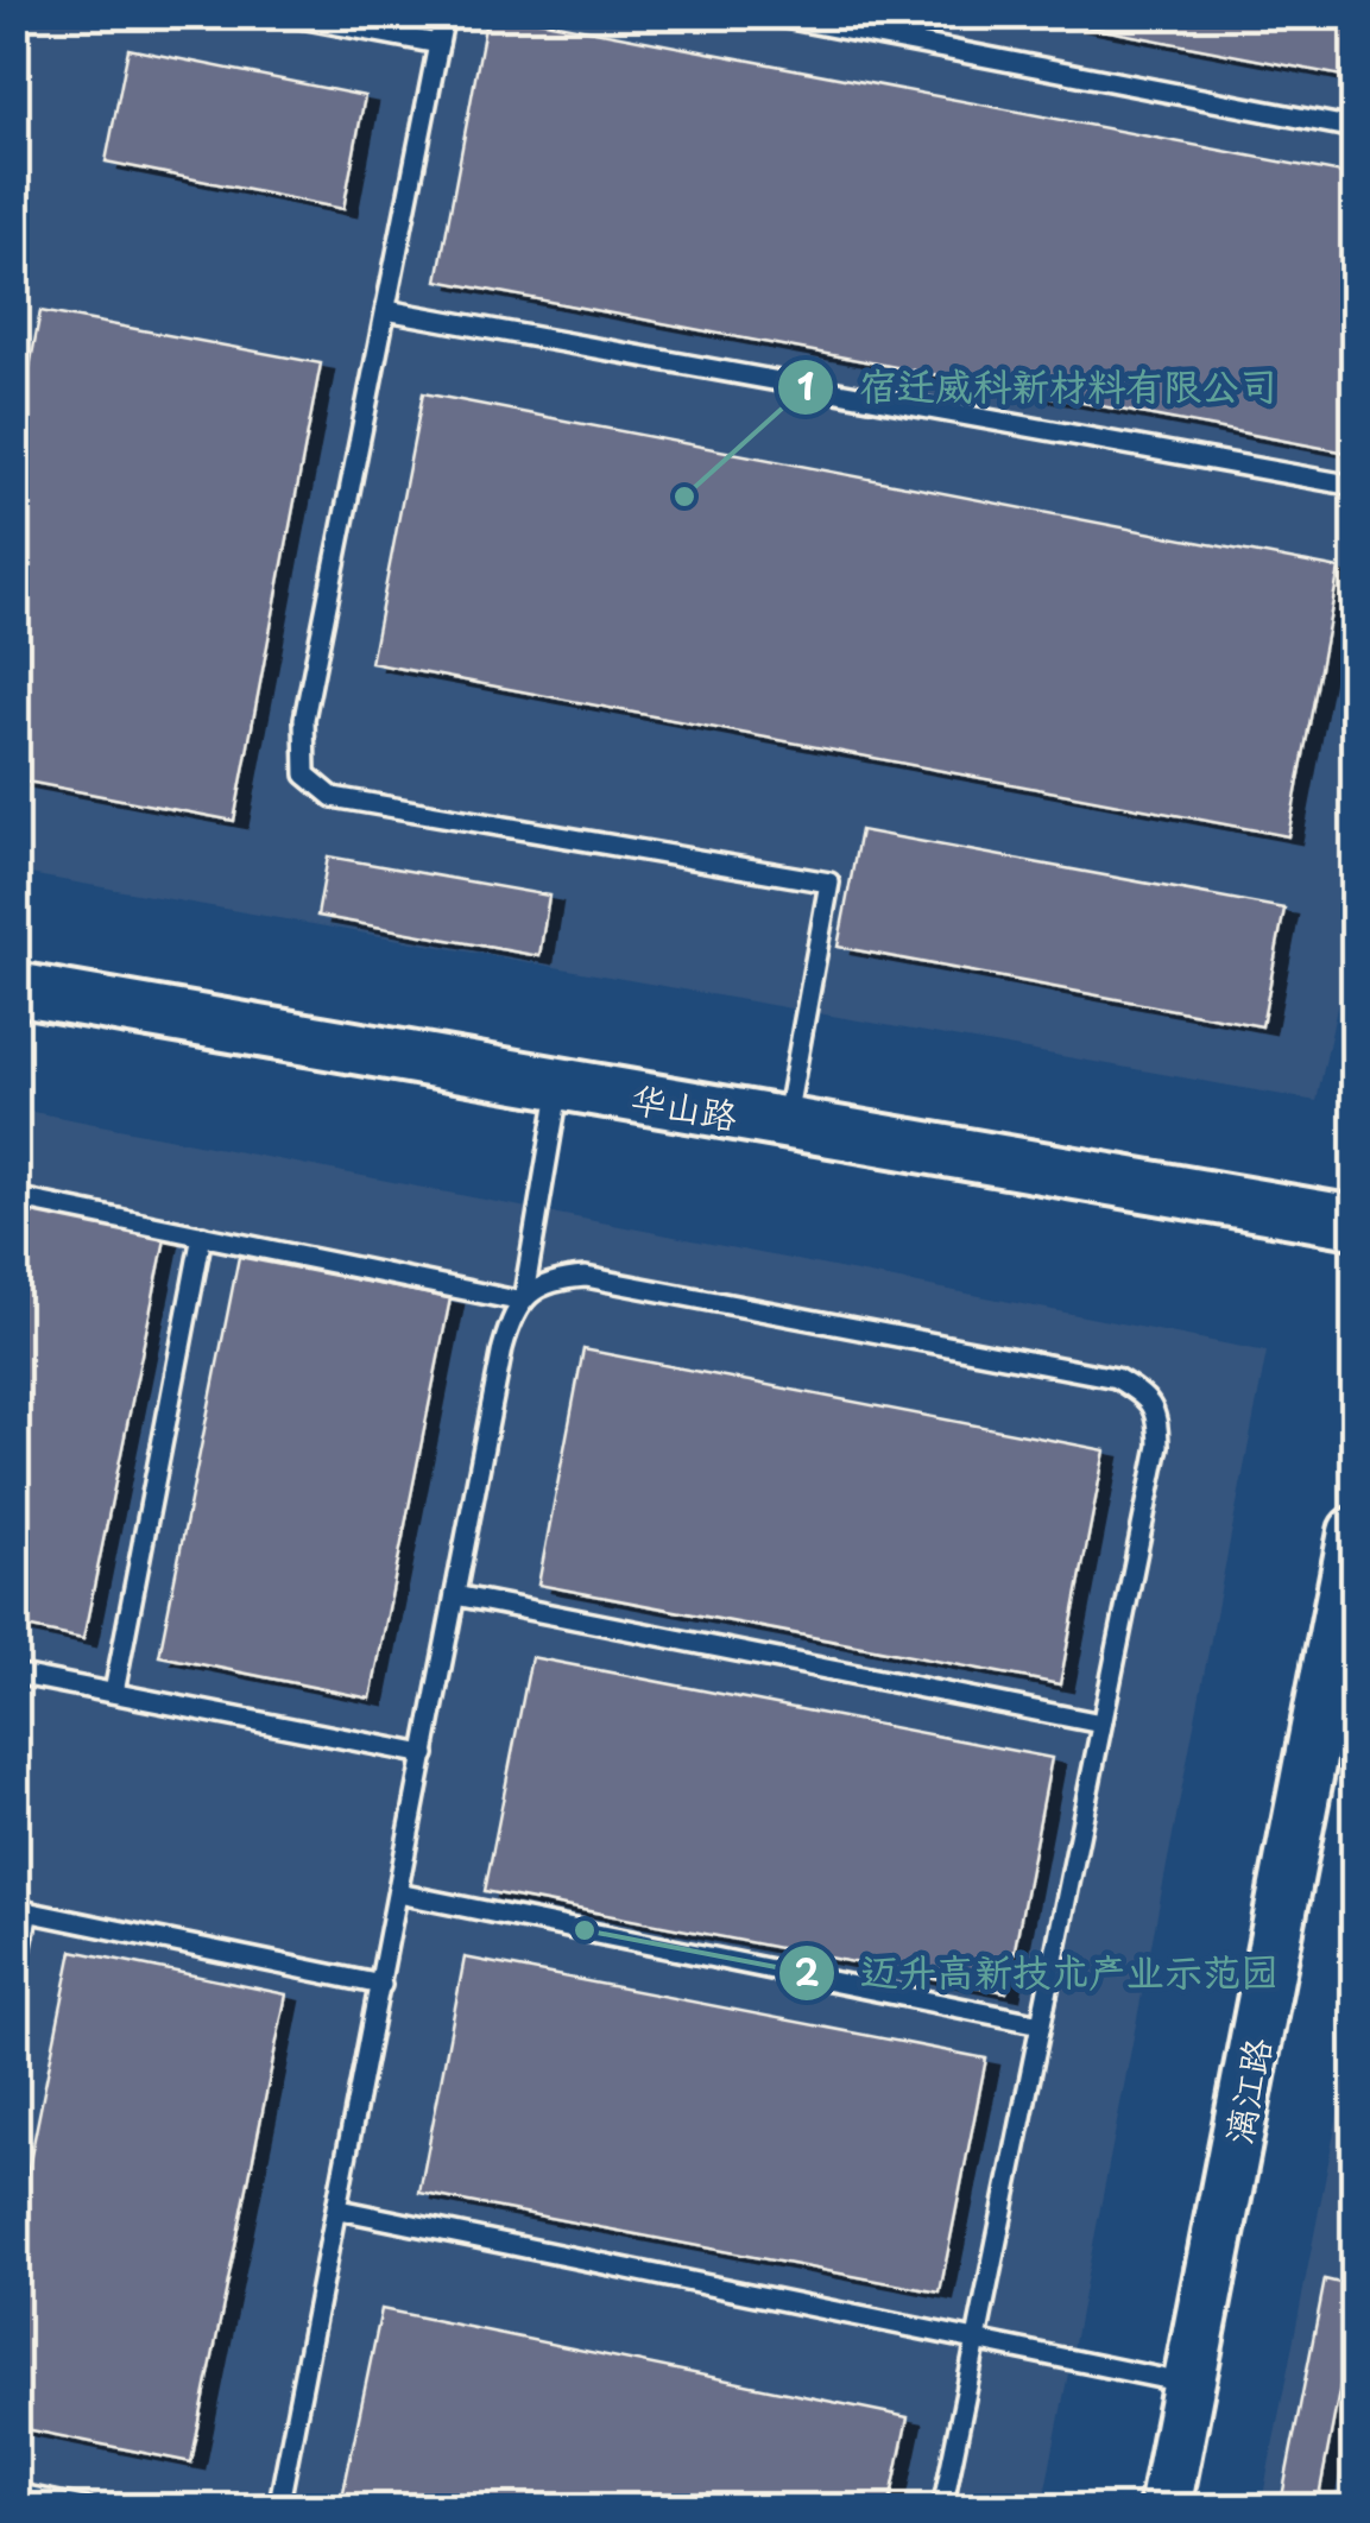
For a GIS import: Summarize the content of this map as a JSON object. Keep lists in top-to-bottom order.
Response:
{
  "streets": {
    "street": ["华山路", "漓江路"]
  },
  "places": ["宿迁威科新材料有限公司", "迈升高新技术产业示范园"]
}
